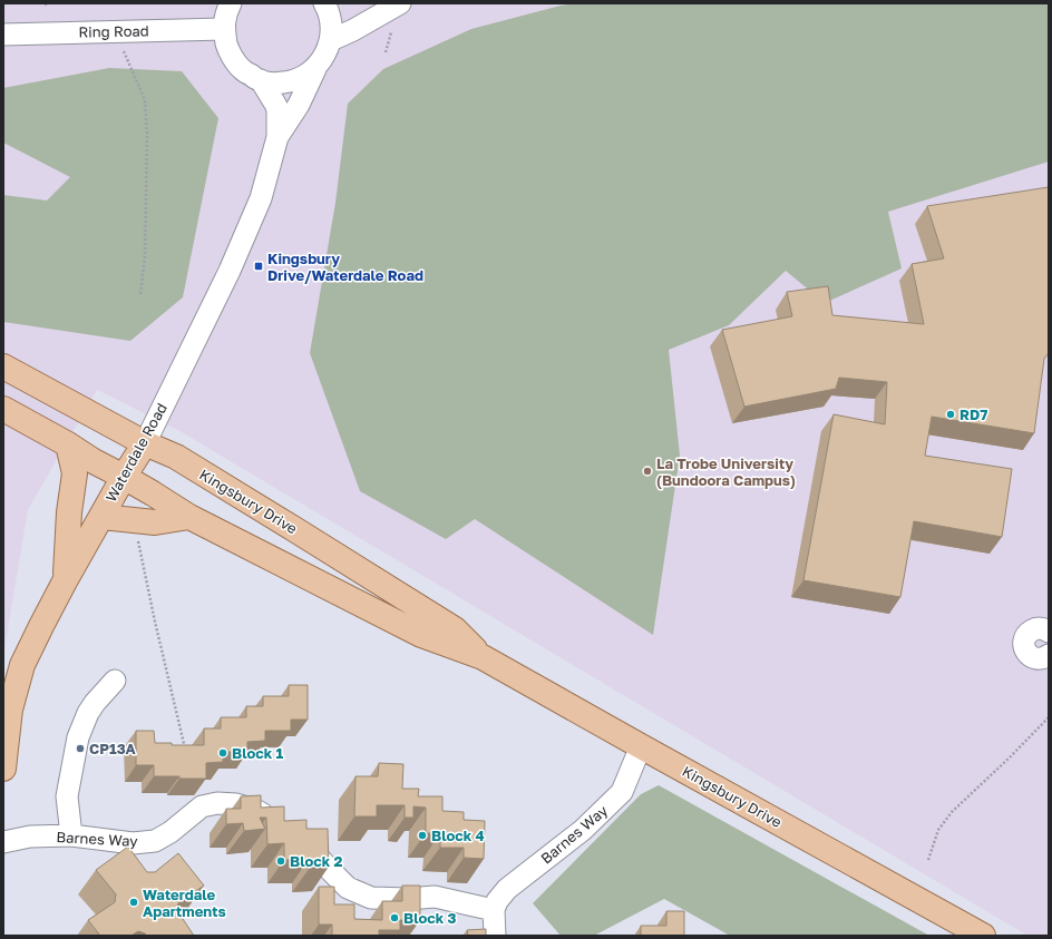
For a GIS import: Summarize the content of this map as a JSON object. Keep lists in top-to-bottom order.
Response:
{
  "streets": {
    "main road": ["Waterdale Road", "Kingsbury Drive"],
    "street": ["Ring Road", "Barnes Way"]
  },
  "crossings": [
    ["Waterdale Road", "Kingsbury Drive"],
    ["Kingsbury Drive", "Barnes Way"]
  ],
  "places": {
    "transit": ["Kingsbury Drive/Waterdale Road"],
    "other": [
      "RD7",
      "La Trobe University (Bundoora Campus)",
      "CP13A",
      "Block 1",
      "Block 4",
      "Block 2",
      "Waterdale Apartments",
      "Block 3"
    ]
  }
}
